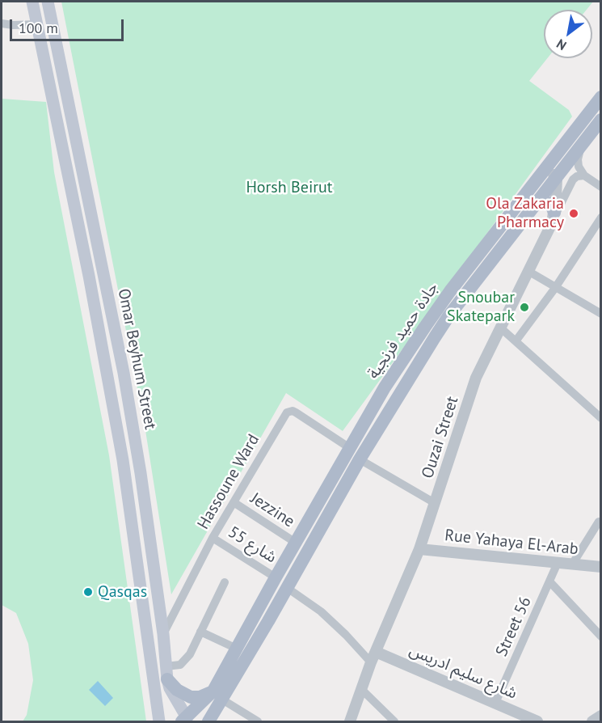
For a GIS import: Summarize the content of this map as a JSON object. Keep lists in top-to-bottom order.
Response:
{
  "streets": {
    "main road": ["جادة حميد فرنجية", "Omar Beyhum Street"],
    "street": [
      "Ouzai Street",
      "Hassoune Ward",
      "Jezzine",
      "Rue Yahaya El-Arab",
      "شارع 55",
      "Street 56",
      "شارع سليم ادريس"
    ]
  },
  "crossings": [
    ["جادة حميد فرنجية", "Ouzai Street"],
    ["جادة حميد فرنجية", "Hassoune Ward"],
    ["جادة حميد فرنجية", "Jezzine"],
    ["جادة حميد فرنجية", "شارع 55"],
    ["Omar Beyhum Street", "Hassoune Ward"],
    ["Ouzai Street", "Rue Yahaya El-Arab"],
    ["Ouzai Street", "شارع سليم ادريس"],
    ["Hassoune Ward", "Jezzine"],
    ["Hassoune Ward", "شارع 55"],
    ["Rue Yahaya El-Arab", "Street 56"],
    ["Street 56", "شارع سليم ادريس"]
  ],
  "parks": ["Horsh Beirut"],
  "places": ["Ola Zakaria Pharmacy", "Snoubar Skatepark", "Qasqas"],
  "scale_bar": "100 m",
  "north": "bottom left"
}
